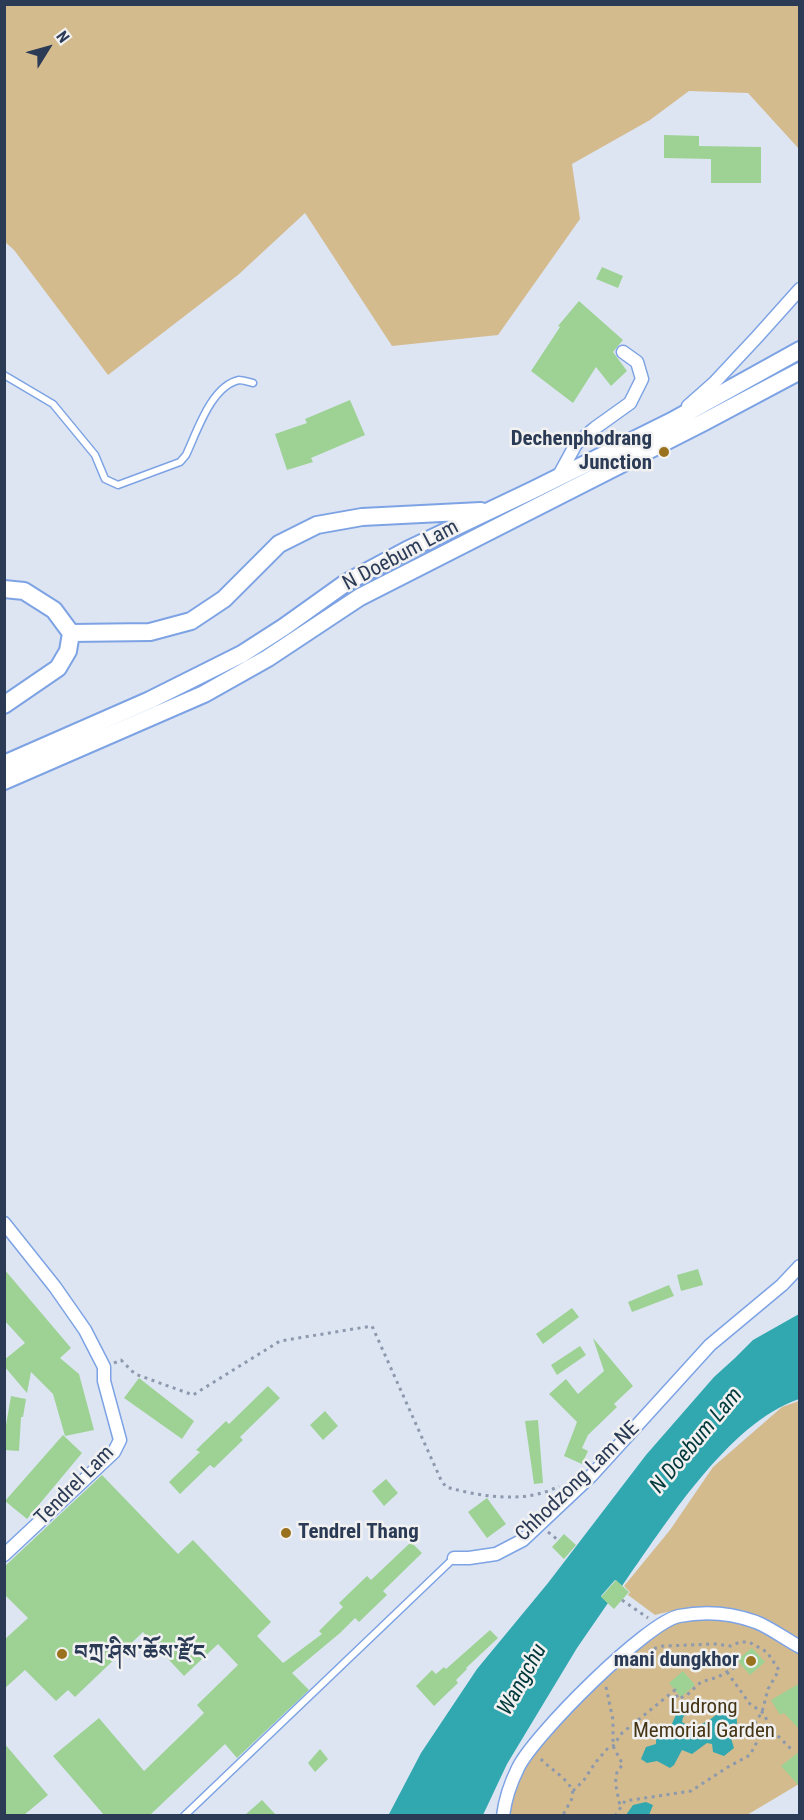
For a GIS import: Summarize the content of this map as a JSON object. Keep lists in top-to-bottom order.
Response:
{
  "streets": {
    "main road": ["N Doebum Lam"],
    "street": ["Chhodzong Lam NE", "Tendrel Lam"]
  },
  "water": ["N Doebum Lam", "Wangchu"],
  "parks": ["Ludrong Memorial Garden"],
  "places": [
    "Dechenphodrang Junction",
    "Tendrel Thang",
    "བཀྲ་ཤིས་ཆོས་རྫོང",
    "mani dungkhor"
  ],
  "north": "top right"
}
